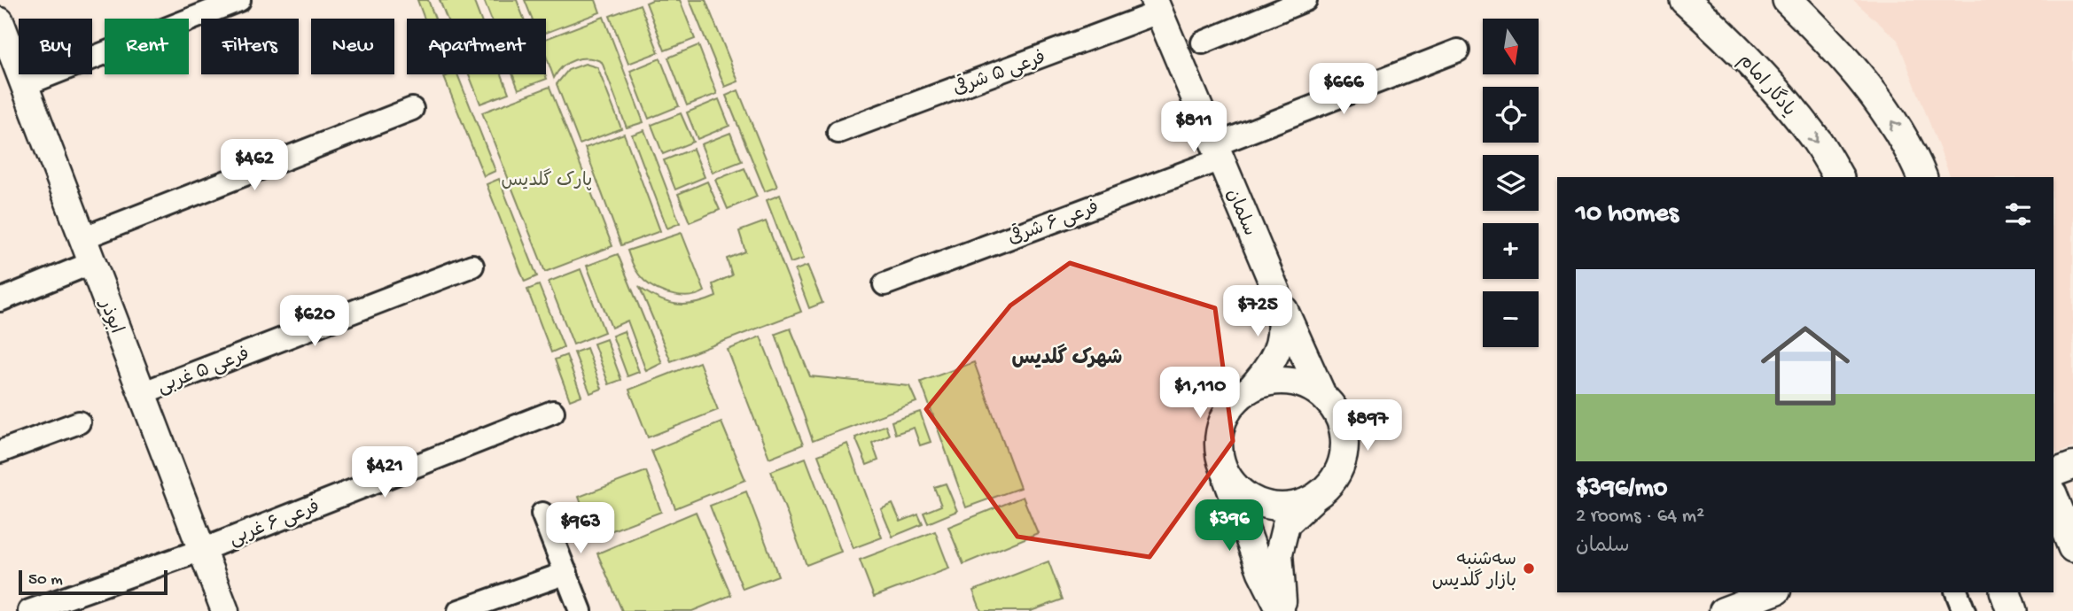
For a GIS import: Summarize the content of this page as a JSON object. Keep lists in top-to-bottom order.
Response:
{
  "streets": {
    "main road": ["یادگار امام"],
    "street": [
      "فرعی ۵ شرقی",
      "سلمان",
      "فرعی ۶ شرقی",
      "ابوذر",
      "فرعی ۵ غربی",
      "فرعی ۶ غربی"
    ]
  },
  "crossings": [
    ["فرعی ۵ شرقی", "سلمان"],
    ["سلمان", "فرعی ۶ شرقی"],
    ["ابوذر", "فرعی ۵ غربی"],
    ["ابوذر", "فرعی ۶ غربی"]
  ],
  "districts": ["شهرک گلدیس"],
  "parks": ["پارک گلدیس"],
  "places": ["سه‌شنبه بازار گلدیس"],
  "scale_bar": "50 m",
  "north": "bottom",
  "page": {
    "map_buttons": ["+", "−"],
    "chip": [
      "Buy",
      "Rent",
      "Filters",
      "New",
      "Apartment"
    ],
    "price": [
      "$666",
      "$811",
      "$462",
      "$725",
      "$620",
      "$1,110",
      "$897",
      "$421",
      "$396",
      "$963"
    ],
    "heading": "10 homes",
    "list": [
      {
        "name": "$396/mo",
        "note": "2 rooms · 64 m² · سلمان"
      }
    ],
    "scale": "50 m"
  }
}
